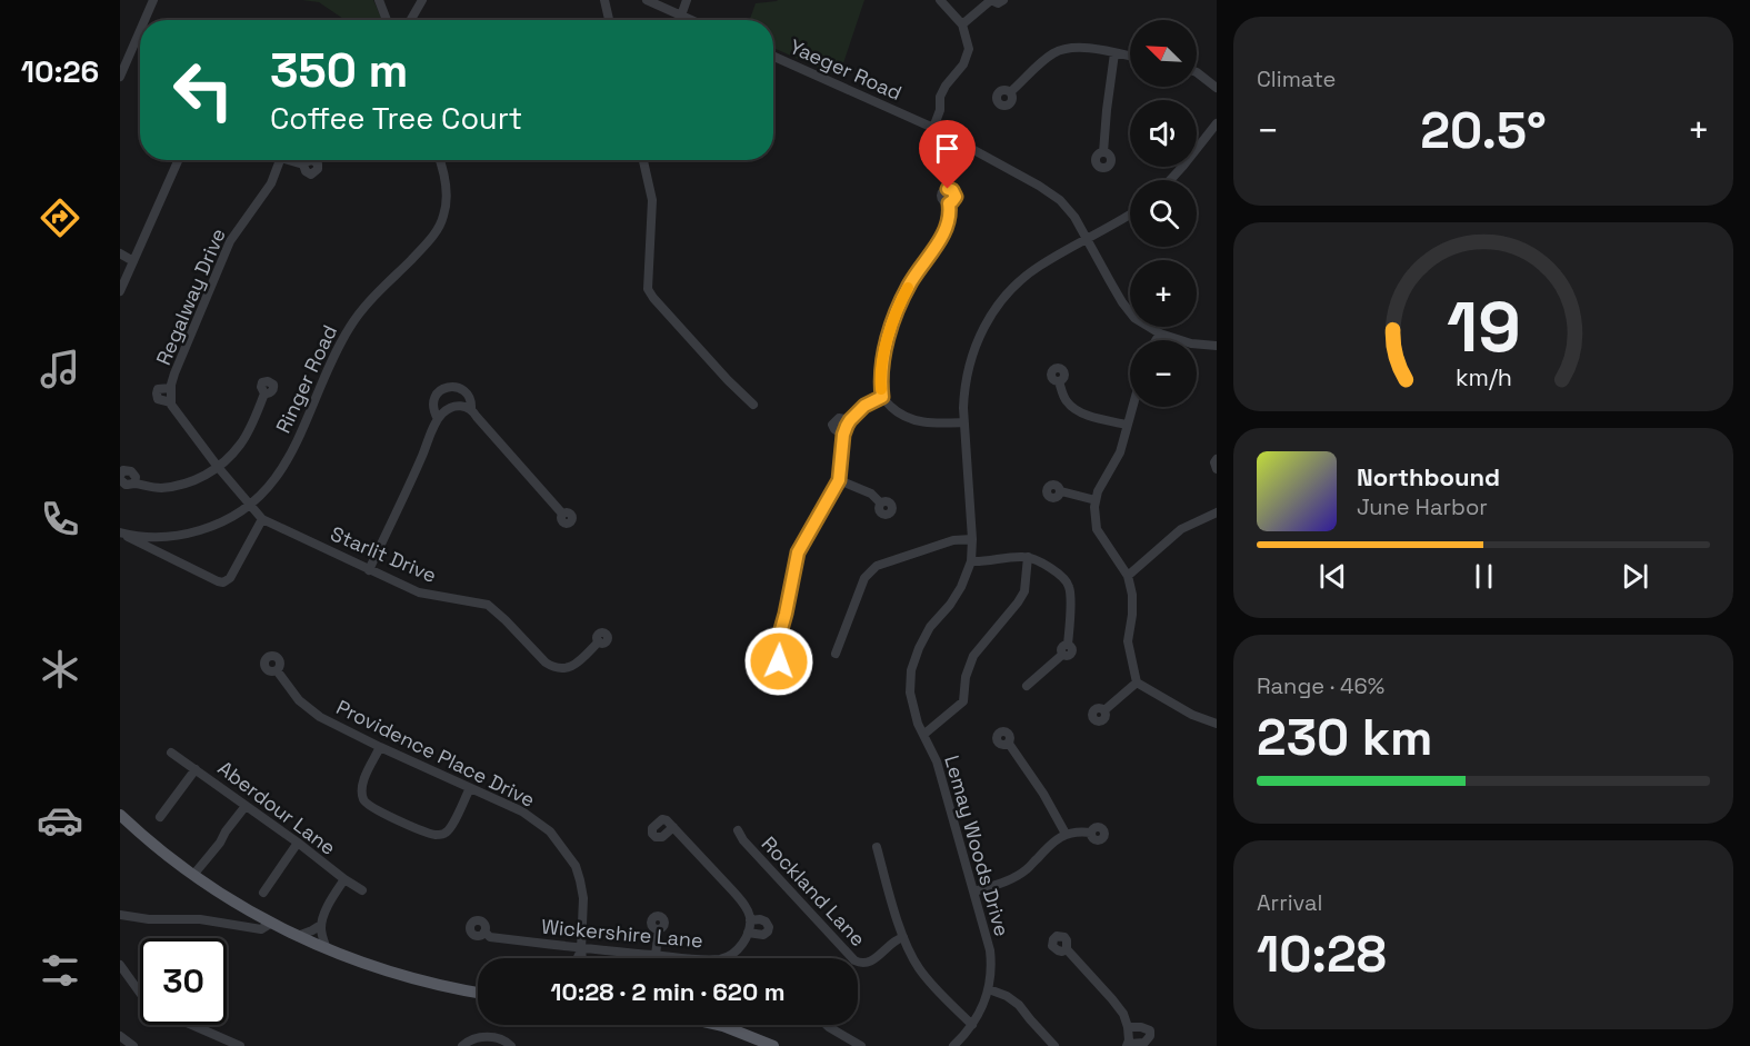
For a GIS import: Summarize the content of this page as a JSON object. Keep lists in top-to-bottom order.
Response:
{
  "streets": {
    "street": [
      "Yaeger Road",
      "Regalway Drive",
      "Ringer Road",
      "Starlit Drive",
      "Providence Place Drive",
      "Aberdour Lane",
      "Lemay Woods Drive",
      "Rockland Lane",
      "Wickershire Lane"
    ]
  },
  "crossings": [
    ["Yaeger Road", "Lemay Woods Drive"],
    ["Regalway Drive", "Ringer Road"],
    ["Regalway Drive", "Starlit Drive"],
    ["Ringer Road", "Starlit Drive"],
    ["Providence Place Drive", "Wickershire Lane"]
  ],
  "north": "top left",
  "page": {
    "tabs": "10:26",
    "tile": [
      "Climate",
      ["Range · 46%", "230 km"],
      ["Arrival", "10:28"]
    ],
    "map_buttons": ["+", "−"],
    "turn": ["350 m", "Coffee Tree Court"],
    "heat": ["−", "20.5°", "+"],
    "song": ["Northbound", "June Harbor"],
    "limit": "30",
    "trip": "10:28 · 2 min · 620 m",
    "gauge": ["19", "km/h"]
  }
}
